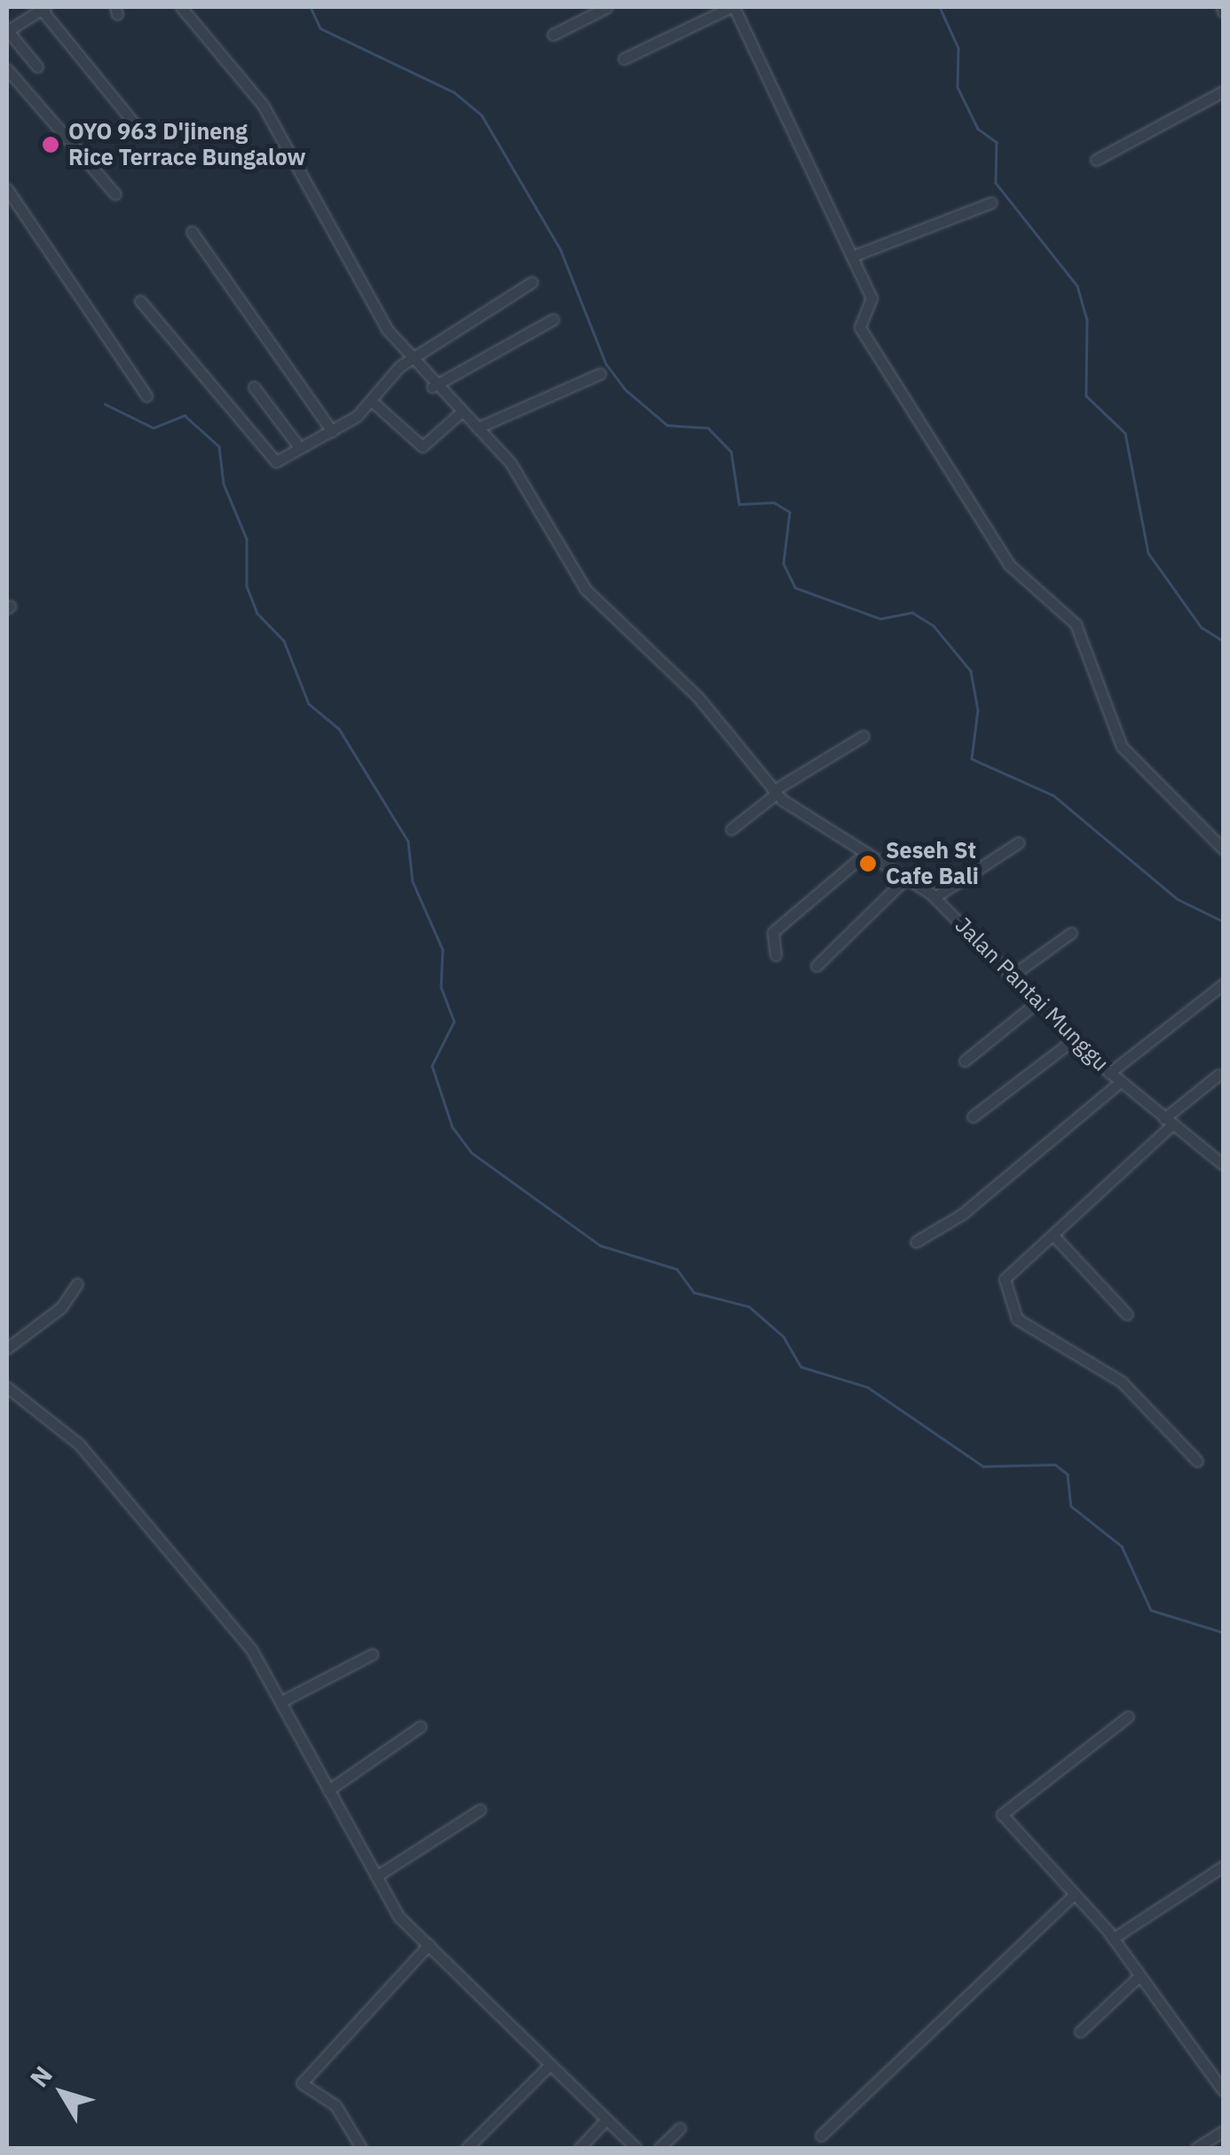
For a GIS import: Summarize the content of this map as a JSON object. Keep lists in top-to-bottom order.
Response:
{
  "streets": {
    "street": ["Jalan Pantai Munggu"]
  },
  "places": ["OYO 963 D'jineng Rice Terrace Bungalow", "Seseh St Cafe Bali"],
  "north": "top left"
}
